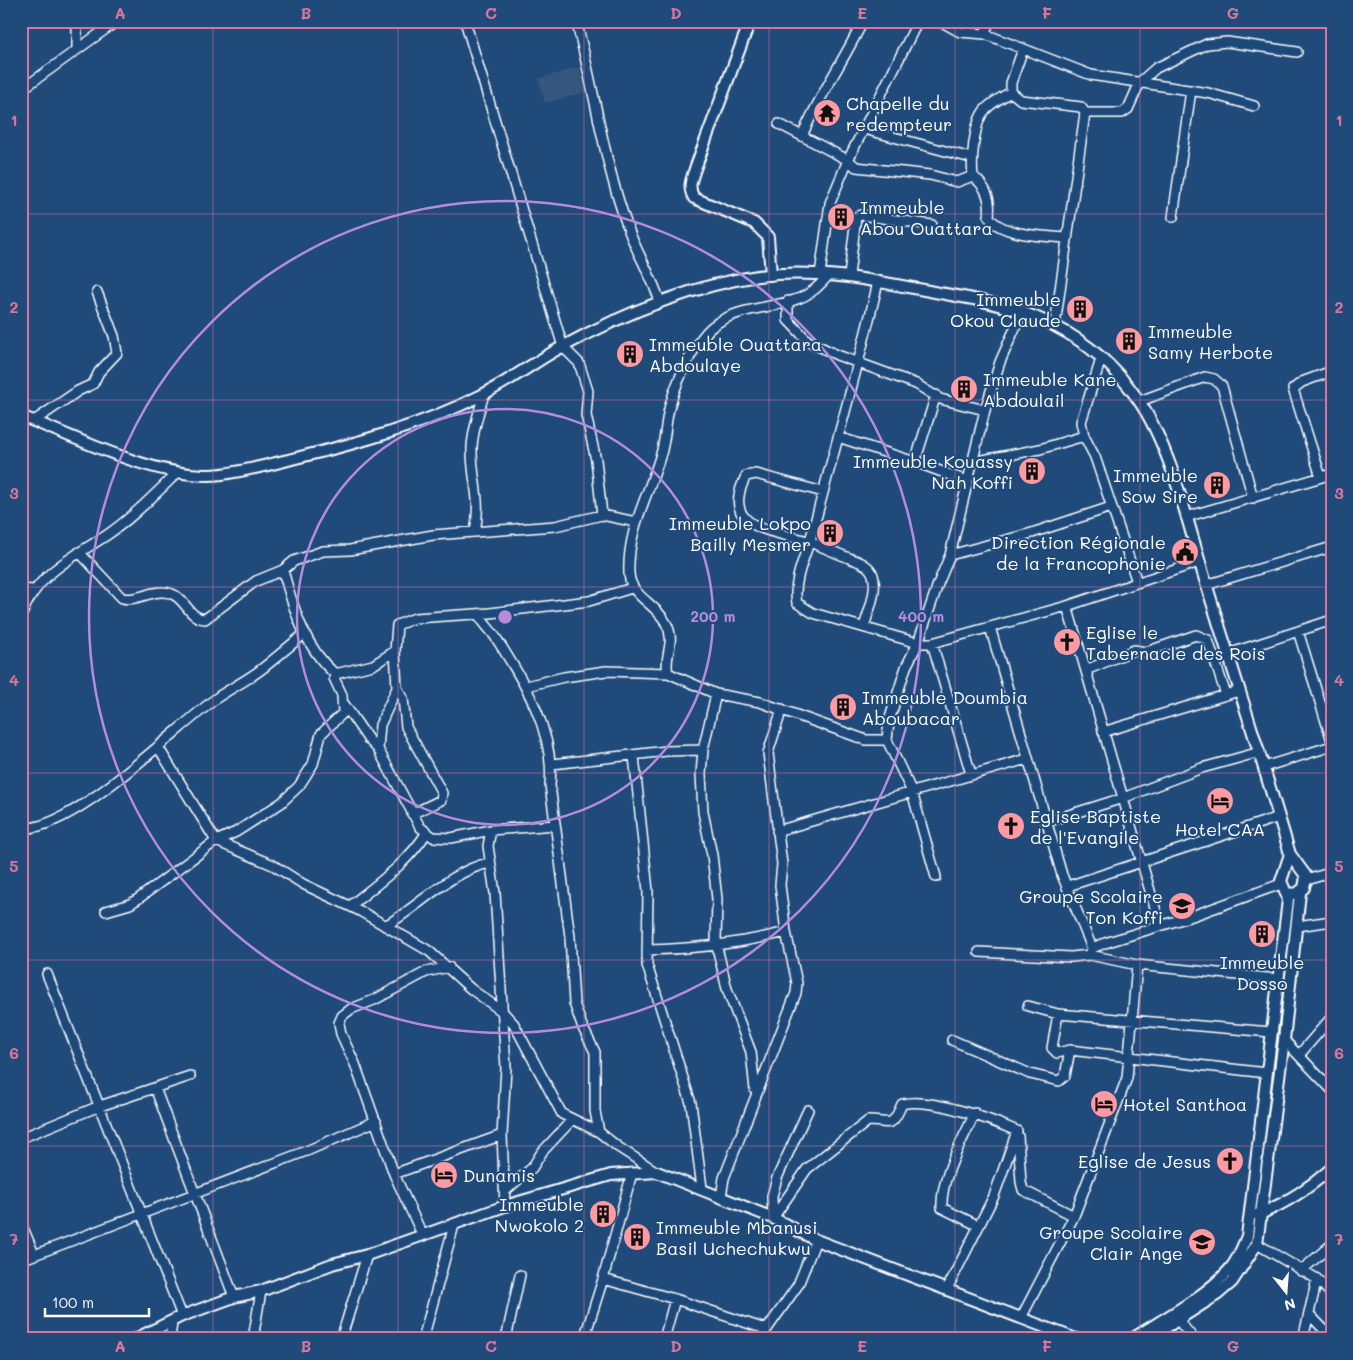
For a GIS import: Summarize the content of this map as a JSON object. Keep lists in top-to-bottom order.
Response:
{
  "places": {
    "temple": ["Chapelle du redempteur"],
    "building": [
      "Immeuble Abou Ouattara",
      "Immeuble Okou Claude",
      "Immeuble Samy Herbote",
      "Immeuble Ouattara Abdoulaye",
      "Immeuble Kane Abdoulail",
      "Immeuble Kouassy Nah Koffi",
      "Immeuble Sow Sire",
      "Immeuble Lokpo Bailly Mesmer",
      "Immeuble Doumbia Aboubacar",
      "Immeuble Dosso",
      "Immeuble Nwokolo 2",
      "Immeuble Mbanusi Basil Uchechukwu"
    ],
    "public building": ["Direction Régionale de la Francophonie"],
    "church": ["Eglise le Tabernacle des Rois", "Eglise Baptiste de l'Evangile", "Eglise de Jesus"],
    "hotel": ["Hotel CAA", "Hotel Santhoa", "Dunamis"],
    "school or university": ["Groupe Scolaire Ton Koffi", "Groupe Scolaire Clair Ange"]
  },
  "scale_bar": "100 m",
  "north": "bottom",
  "grid": {
    "columns": [
      "A",
      "B",
      "C",
      "D",
      "E",
      "F",
      "G"
    ],
    "rows": [
      "1",
      "2",
      "3",
      "4",
      "5",
      "6",
      "7"
    ]
  },
  "rings": ["200 m", "400 m"]
}
